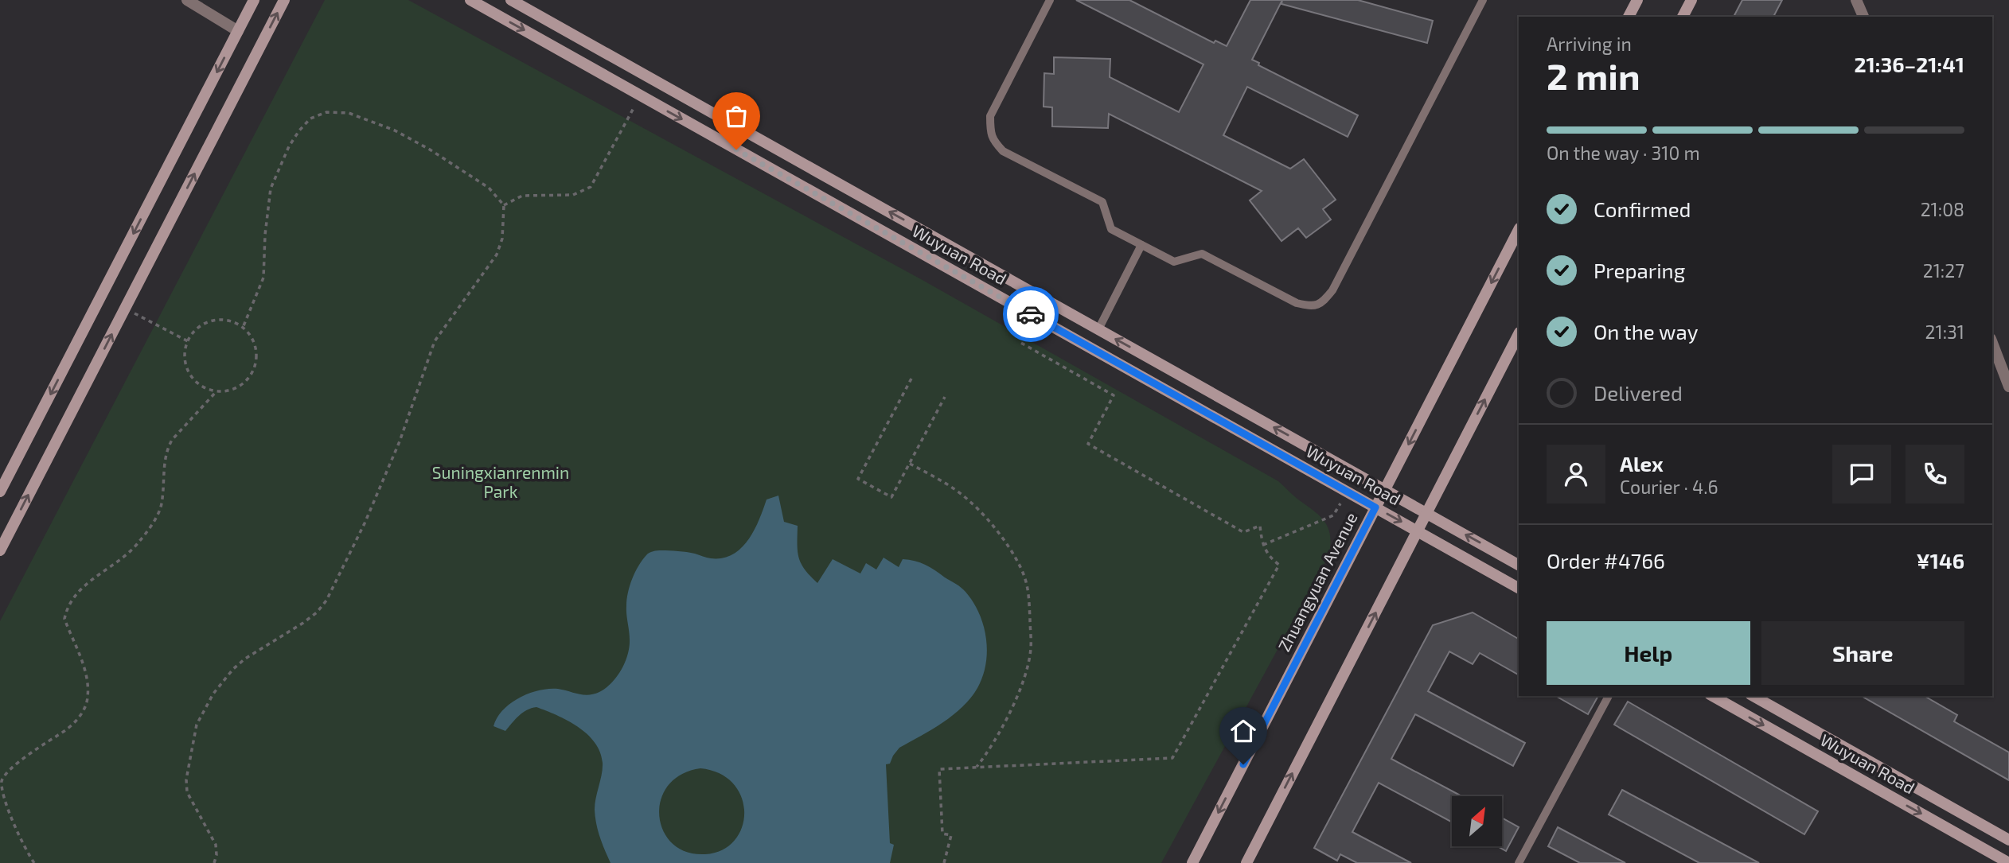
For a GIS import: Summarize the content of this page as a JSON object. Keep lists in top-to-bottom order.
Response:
{
  "streets": {
    "main road": ["Wuyuan Road", "Zhuangyuan Avenue"]
  },
  "crossings": [
    ["Wuyuan Road", "Zhuangyuan Avenue"]
  ],
  "parks": ["Suningxianrenmin Park"],
  "north": "top right",
  "page": {
    "heading": ["2 min", "Arriving in", "21:36–21:41"],
    "panel": [
      "Alex",
      "Courier · 4.6",
      "Order #4766",
      "¥146"
    ],
    "bar": "On the way · 310 m",
    "list": [
      ["Confirmed", "21:08"],
      ["Preparing", "21:27"],
      ["On the way", "21:31"],
      "Delivered"
    ],
    "buttons": ["Help", "Share"]
  }
}
